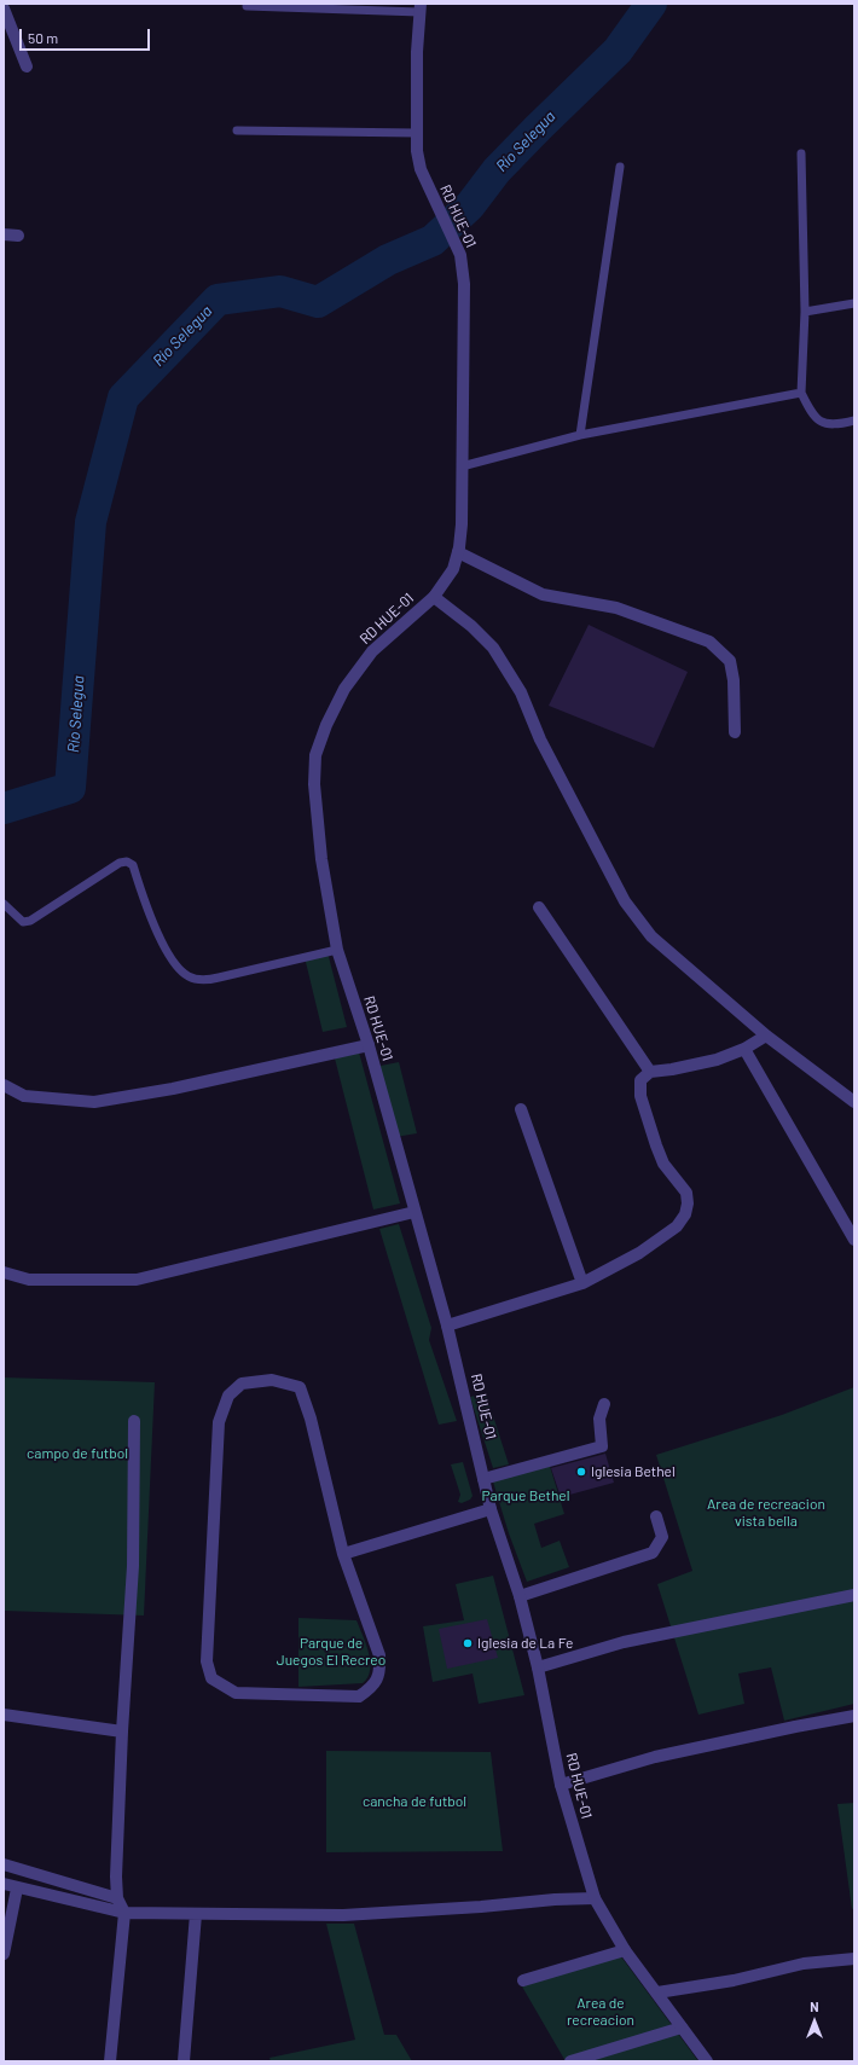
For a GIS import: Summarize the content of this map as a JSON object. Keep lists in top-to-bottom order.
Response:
{
  "streets": {
    "street": ["RD HUE-01"]
  },
  "water": ["Río Selegua"],
  "parks": [
    "campo de futbol",
    "Parque Bethel",
    "Area de recreacion vista bella",
    "Parque de Juegos El Recreo",
    "cancha de futbol",
    "Area de recreacion"
  ],
  "places": ["Iglesia Bethel", "Iglesia de La Fe"],
  "scale_bar": "50 m",
  "north": "top"
}
